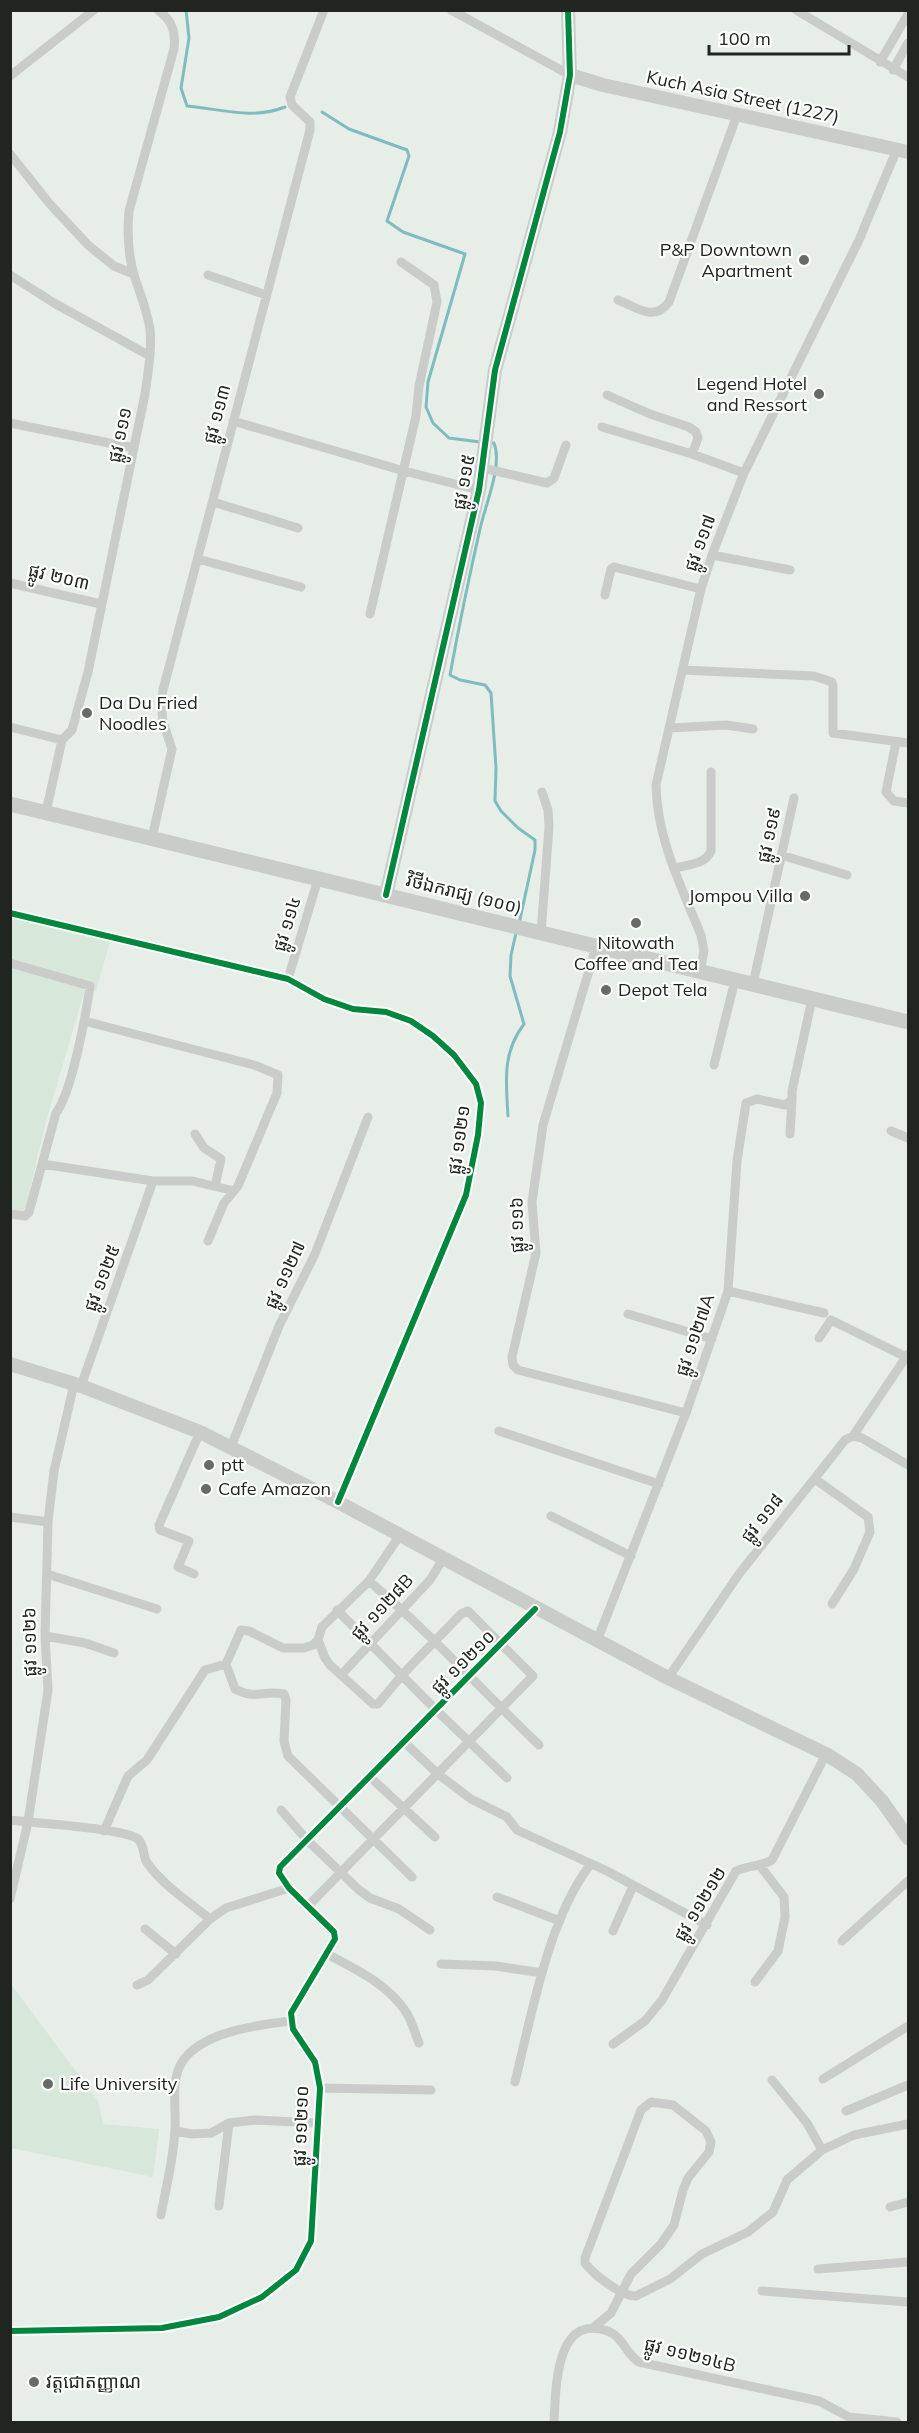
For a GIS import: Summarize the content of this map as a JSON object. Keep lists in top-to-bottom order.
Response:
{
  "streets": {
    "main road": ["វិថីឯករាជ្យ (១០០)"],
    "street": [
      "Kuch Asia Street (1227)",
      "ផ្លូវ ១១៣",
      "ផ្លូវ ១១១",
      "ផ្លូវ ១១៥",
      "ផ្លូវ ១១៧",
      "ផ្លូវ ២០៣",
      "ផ្លូវ ១១៩",
      "ផ្លូវ ១១៤",
      "ផ្លូវ ១១២១",
      "ផ្លូវ ១១៦",
      "ផ្លូវ ១១២៧",
      "ផ្លូវ ១១២៥",
      "ផ្លូវ ១១២៧A",
      "ផ្លូវ ១១៨",
      "ផ្លូវ ១១២៨B",
      "ផ្លូវ ១១២៦",
      "ផ្លូវ ១១២១០",
      "ផ្លូវ ១១២១២",
      "ផ្លូវ ១១២១៤B"
    ]
  },
  "crossings": [
    ["Kuch Asia Street (1227)", "ផ្លូវ ១១៥"],
    ["Kuch Asia Street (1227)", "ផ្លូវ ១១៧"],
    ["ផ្លូវ ១១៣", "វិថីឯករាជ្យ (១០០)"],
    ["ផ្លូវ ១១១", "ផ្លូវ ២០៣"],
    ["ផ្លូវ ១១១", "វិថីឯករាជ្យ (១០០)"],
    ["ផ្លូវ ១១៥", "វិថីឯករាជ្យ (១០០)"],
    ["ផ្លូវ ១១៧", "វិថីឯករាជ្យ (១០០)"],
    ["ផ្លូវ ១១៩", "វិថីឯករាជ្យ (១០០)"],
    ["វិថីឯករាជ្យ (១០០)", "ផ្លូវ ១១៤"],
    ["វិថីឯករាជ្យ (១០០)", "ផ្លូវ ១១៦"],
    ["ផ្លូវ ១១៤", "ផ្លូវ ១១២១"],
    ["ផ្លូវ ១១៦", "ផ្លូវ ១១២៧A"],
    ["ផ្លូវ ១១២៥", "ផ្លូវ ១១២៦"]
  ],
  "places": [
    "P&P Downtown Apartment",
    "Legend Hotel and Ressort",
    "Da Du Fried Noodles",
    "Jompou Villa",
    "Nitowath Coffee and Tea",
    "Depot Tela",
    "ptt",
    "Cafe Amazon",
    "Life University",
    "វត្តជោតញ្ញាណ"
  ],
  "scale_bar": "100 m"
}
